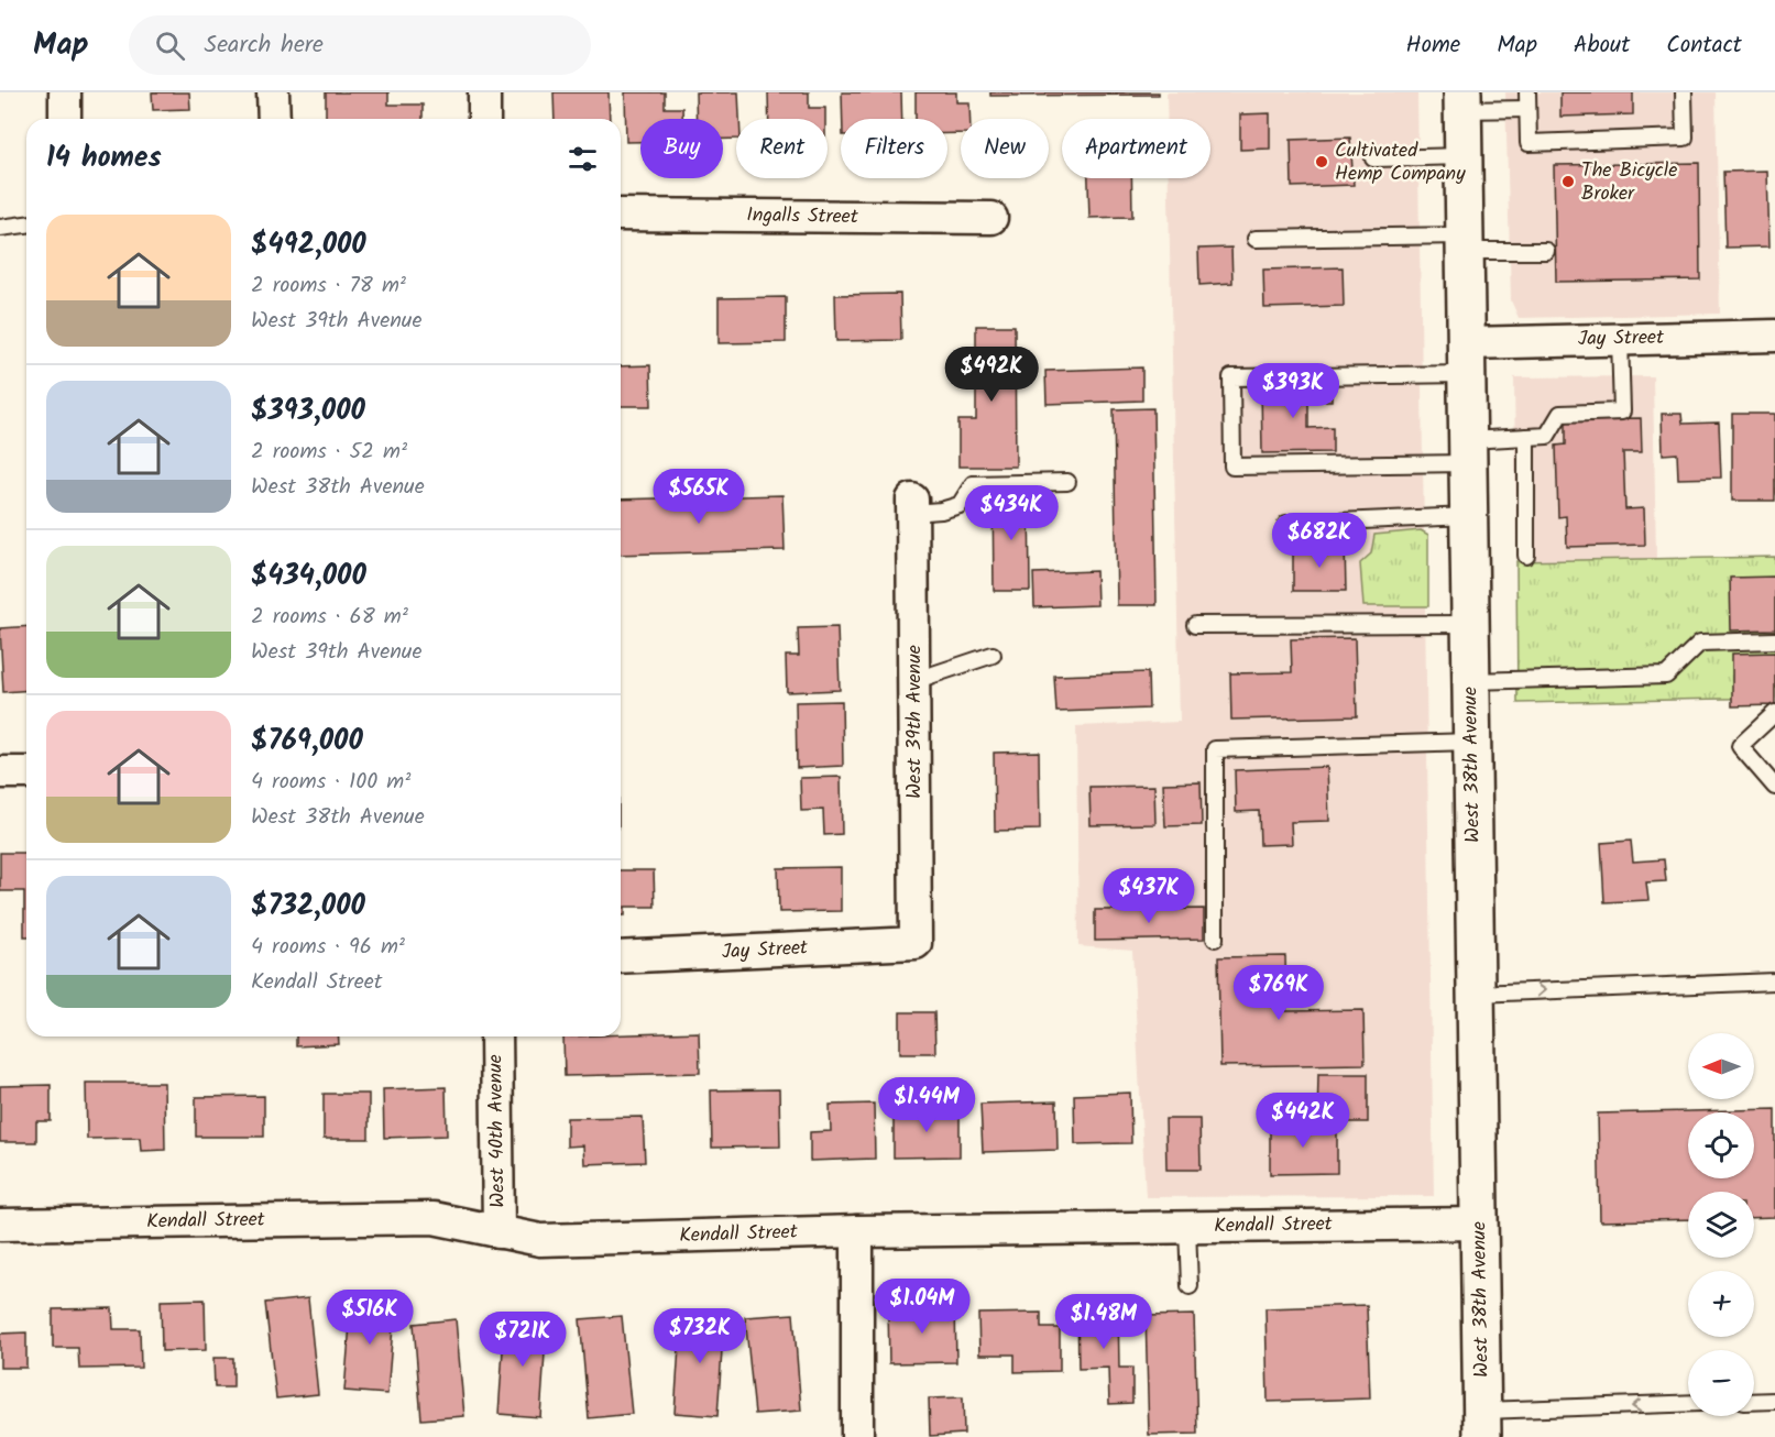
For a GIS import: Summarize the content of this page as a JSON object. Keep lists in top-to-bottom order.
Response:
{
  "streets": {
    "main road": ["West 38th Avenue"],
    "street": [
      "Ingalls Street",
      "Jay Street",
      "West 39th Avenue",
      "West 40th Avenue",
      "Kendall Street"
    ]
  },
  "crossings": [
    ["Jay Street", "West 39th Avenue"],
    ["Jay Street", "West 38th Avenue"],
    ["West 38th Avenue", "Kendall Street"],
    ["West 40th Avenue", "Kendall Street"]
  ],
  "places": ["Cultivated Hemp Company", "The Bicycle Broker"],
  "north": "left",
  "page": {
    "header": "Map",
    "search": "Search here",
    "nav": [
      "Home",
      "Map",
      "About",
      "Contact"
    ],
    "chip": [
      "Buy",
      "Rent",
      "Filters",
      "New",
      "Apartment"
    ],
    "heading": "14 homes",
    "list": [
      {
        "name": "$492,000",
        "note": "2 rooms · 78 m² · West 39th Avenue"
      },
      {
        "name": "$393,000",
        "note": "2 rooms · 52 m² · West 38th Avenue"
      },
      {
        "name": "$434,000",
        "note": "2 rooms · 68 m² · West 39th Avenue"
      },
      {
        "name": "$769,000",
        "note": "4 rooms · 100 m² · West 38th Avenue"
      },
      {
        "name": "$732,000",
        "note": "4 rooms · 96 m² · Kendall Street"
      }
    ],
    "price": [
      "$492K",
      "$393K",
      "$565K",
      "$434K",
      "$682K",
      "$437K",
      "$769K",
      "$1.44M",
      "$442K",
      "$1.04M",
      "$516K",
      "$1.48M",
      "$732K",
      "$721K"
    ],
    "map_buttons": ["+", "−"]
  }
}
